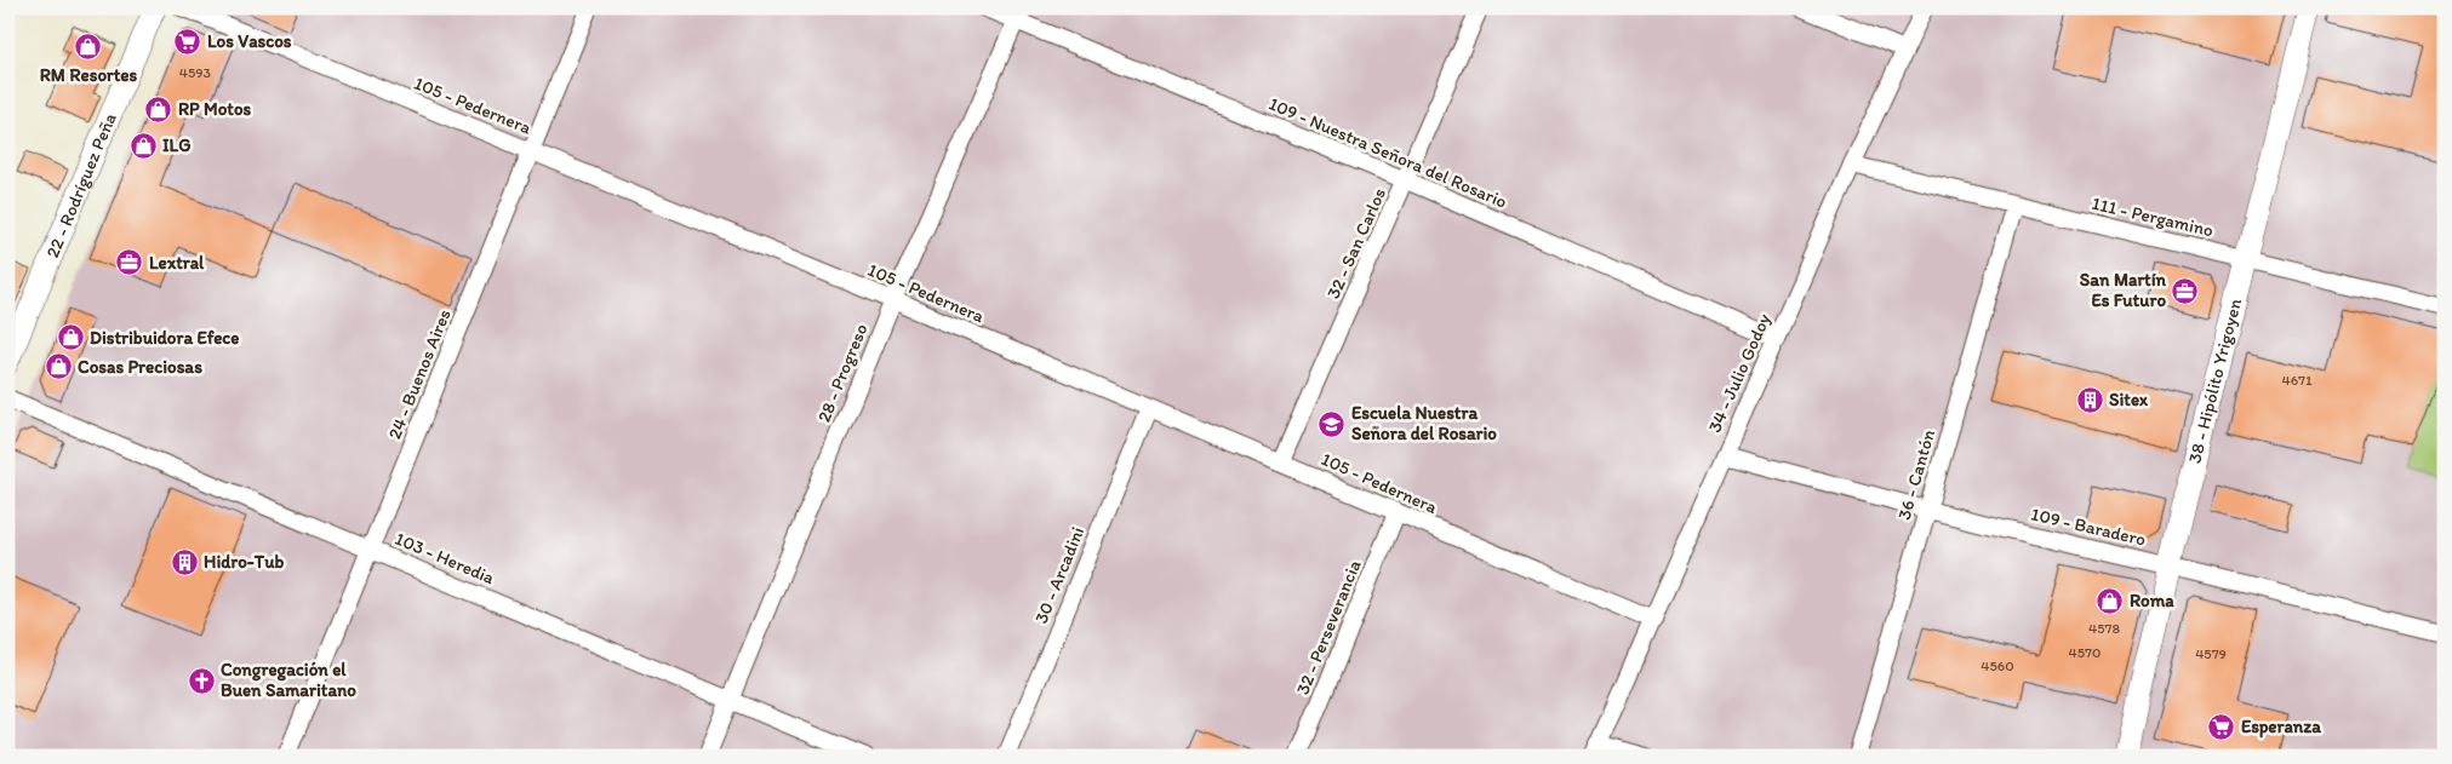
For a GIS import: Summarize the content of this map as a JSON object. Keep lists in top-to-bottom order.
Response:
{
  "streets": {
    "street": [
      "105 - Pedernera",
      "109 - Nuestra Señora del Rosario",
      "22 - Rodríguez Peña",
      "111 - Pergamino",
      "32 - San Carlos",
      "28 - Progreso",
      "34 - Julio Godoy",
      "24 - Buenos Aires",
      "38 - Hipólito Yrigoyen",
      "36 - Cantón",
      "109 - Baradero",
      "103 - Heredia",
      "30 - Arcadini",
      "32 - Perseverancia"
    ]
  },
  "crossings": [
    ["105 - Pedernera", "32 - San Carlos"],
    ["105 - Pedernera", "28 - Progreso"],
    ["105 - Pedernera", "34 - Julio Godoy"],
    ["105 - Pedernera", "24 - Buenos Aires"],
    ["105 - Pedernera", "30 - Arcadini"],
    ["105 - Pedernera", "32 - Perseverancia"],
    ["109 - Nuestra Señora del Rosario", "32 - San Carlos"],
    ["109 - Nuestra Señora del Rosario", "28 - Progreso"],
    ["109 - Nuestra Señora del Rosario", "34 - Julio Godoy"],
    ["111 - Pergamino", "34 - Julio Godoy"],
    ["111 - Pergamino", "38 - Hipólito Yrigoyen"],
    ["111 - Pergamino", "36 - Cantón"],
    ["28 - Progreso", "103 - Heredia"],
    ["34 - Julio Godoy", "109 - Baradero"],
    ["24 - Buenos Aires", "103 - Heredia"],
    ["38 - Hipólito Yrigoyen", "109 - Baradero"],
    ["36 - Cantón", "109 - Baradero"]
  ],
  "places": {
    "supermarket": ["Los Vascos", "Esperanza"],
    "shop": [
      "RM Resortes",
      "RP Motos",
      "ILG",
      "Distribuidora Efece",
      "Cosas Preciosas",
      "Roma"
    ],
    "office": ["Lextral", "San Martín Es Futuro"],
    "building": ["Sitex", "Hidro-Tub"],
    "school or university": ["Escuela Nuestra Señora del Rosario"],
    "church": ["Congregación el Buen Samaritano"]
  },
  "house_numbers": [
    "4593",
    "4671",
    "4578",
    "4570",
    "4579",
    "4560"
  ]
}
